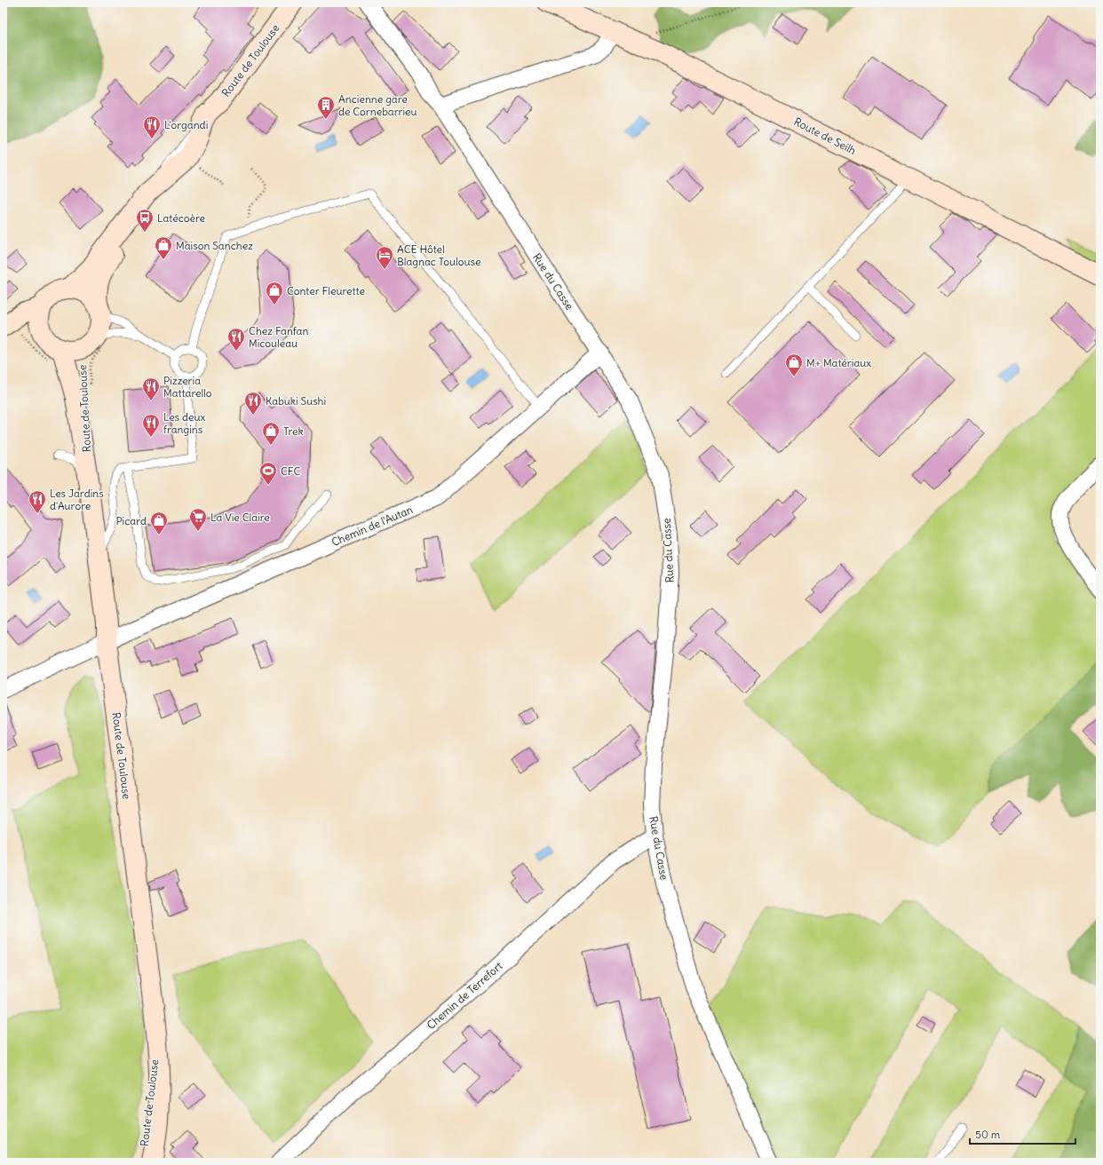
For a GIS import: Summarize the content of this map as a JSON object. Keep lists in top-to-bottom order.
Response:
{
  "streets": {
    "main road": ["Route de Toulouse", "Route de Seilh"],
    "street": ["Rue du Casse", "Chemin de l'Autan", "Chemin de Terrefort"]
  },
  "crossings": [
    ["Route de Toulouse", "Chemin de l'Autan"],
    ["Rue du Casse", "Chemin de l'Autan"],
    ["Rue du Casse", "Chemin de Terrefort"]
  ],
  "places": {
    "building": ["Ancienne gare de Cornebarrieu"],
    "restaurant": [
      "L'organdi",
      "Chez Fanfan Micouleau",
      "Pizzeria Mattarello",
      "Kabuki Sushi",
      "Les deux frangins",
      "Les Jardins d'Aurore"
    ],
    "bus stop": ["Latécoère"],
    "shop": [
      "Maison Sanchez",
      "Conter Fleurette",
      "M+ Matériaux",
      "Trek",
      "Picard"
    ],
    "hotel": ["ACE Hôtel Blagnac Toulouse"],
    "sports": ["CFC"],
    "supermarket": ["La Vie Claire"]
  },
  "scale_bar": "50 m"
}
